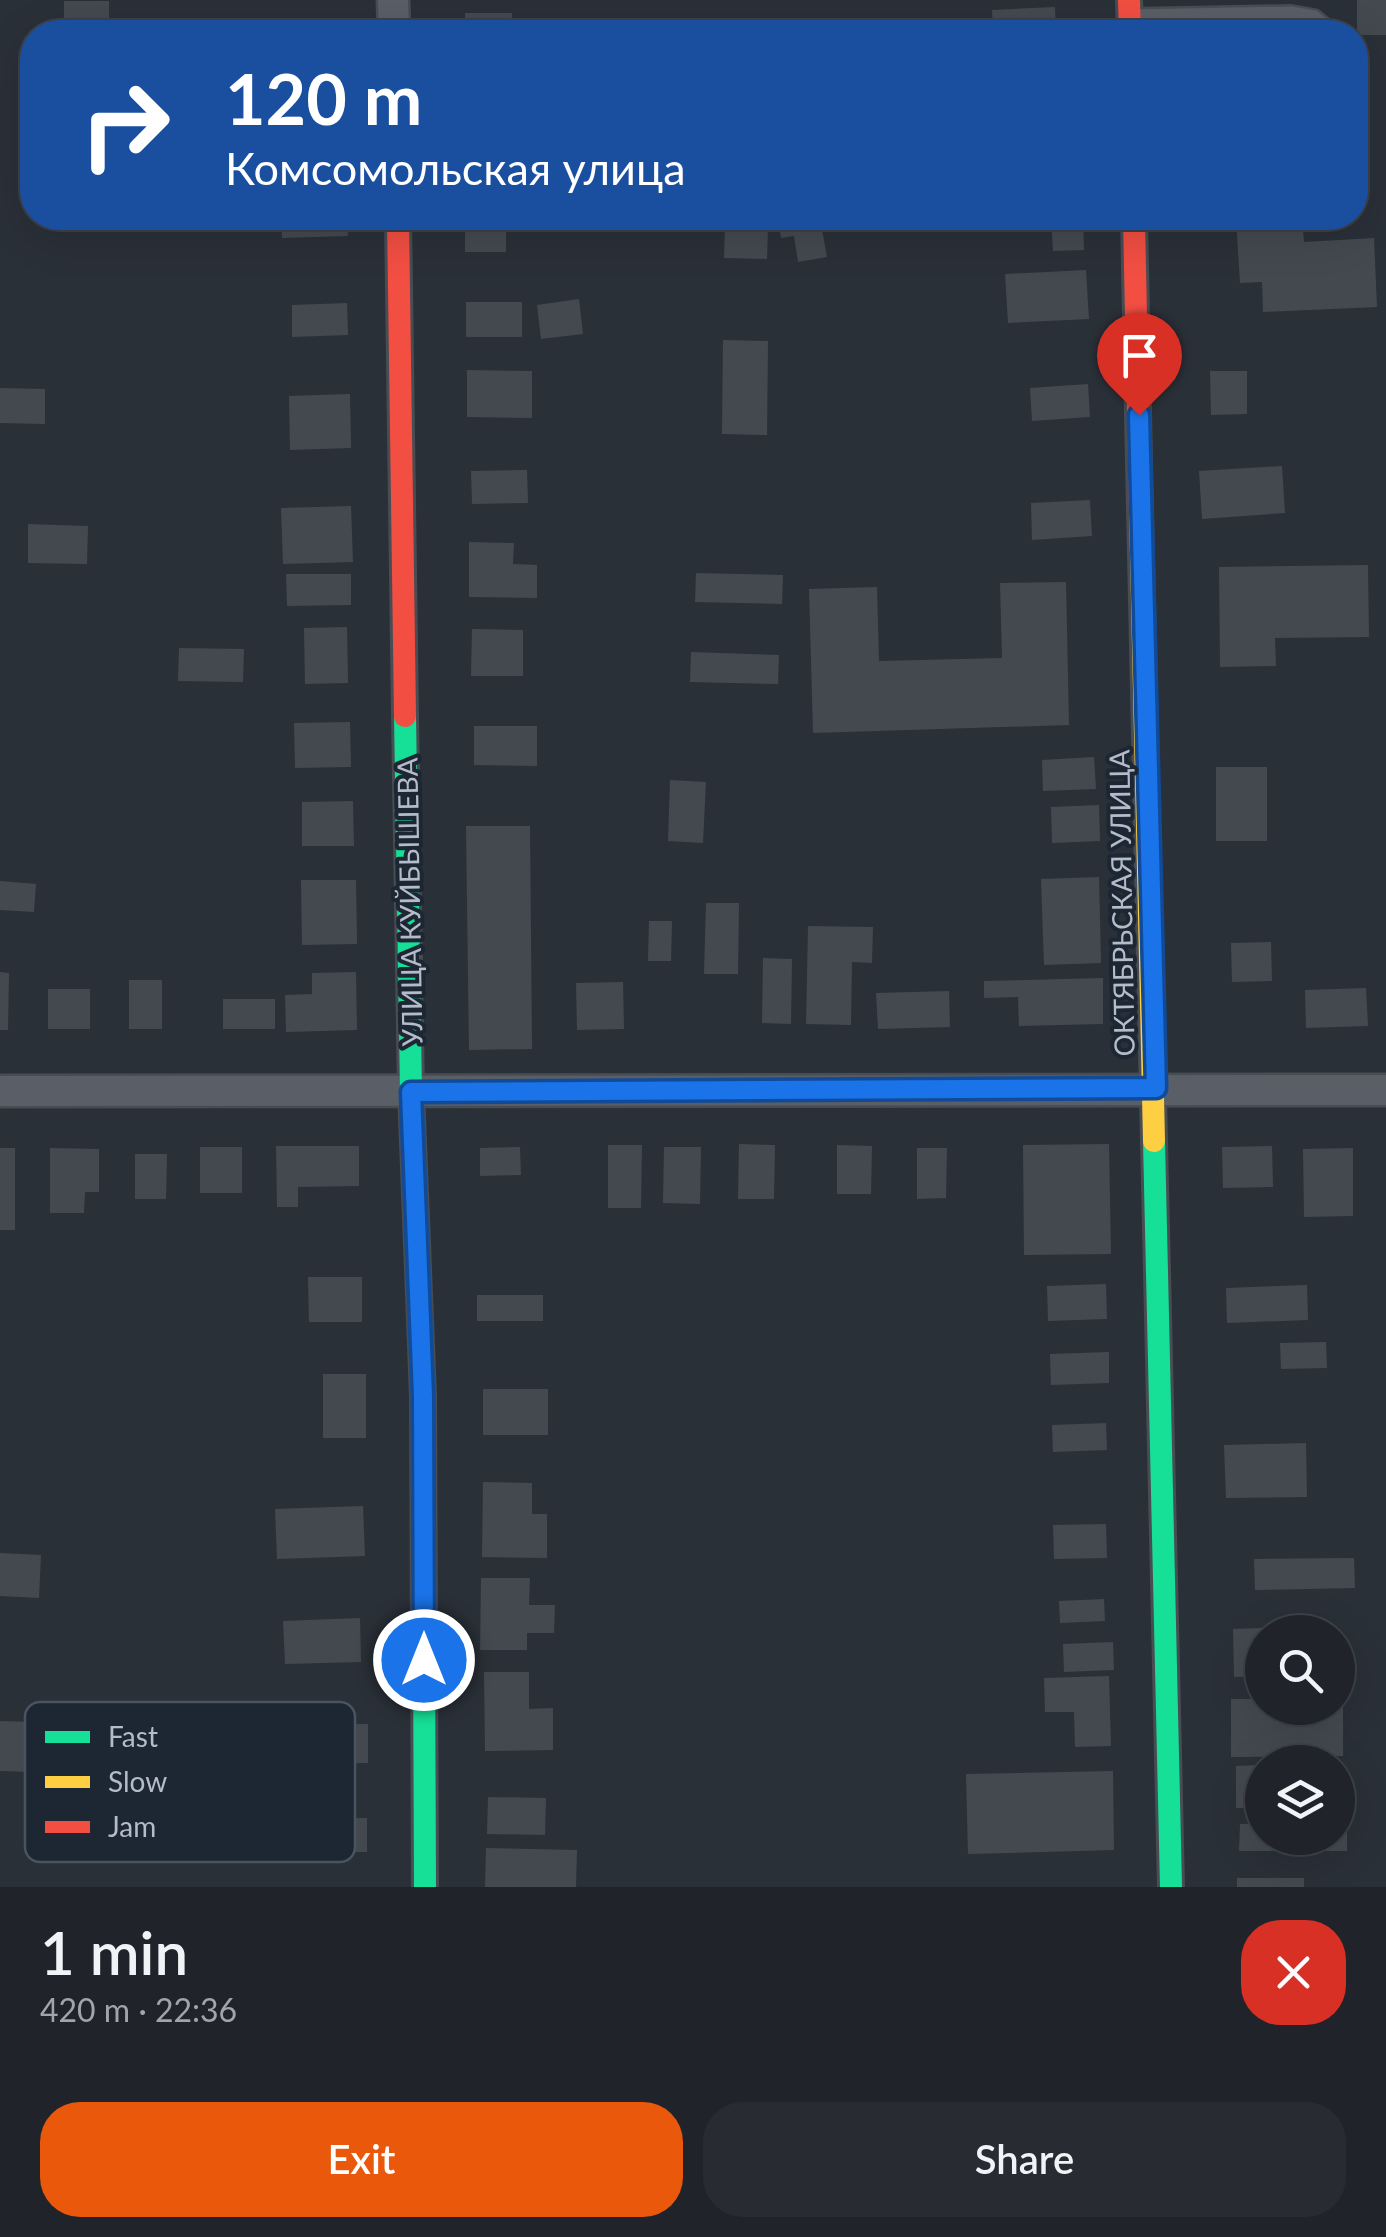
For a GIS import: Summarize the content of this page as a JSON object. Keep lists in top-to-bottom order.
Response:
{
  "streets": {
    "street": ["УЛИЦА КУЙБЫШЕВА", "ОКТЯБРЬСКАЯ УЛИЦА"]
  },
  "legend": ["Fast", "Slow", "Jam"],
  "page": {
    "turn": ["120 m", "Комсомольская улица"],
    "heading": ["1 min", "420 m · 22:36"],
    "buttons": ["Exit", "Share"]
  }
}
